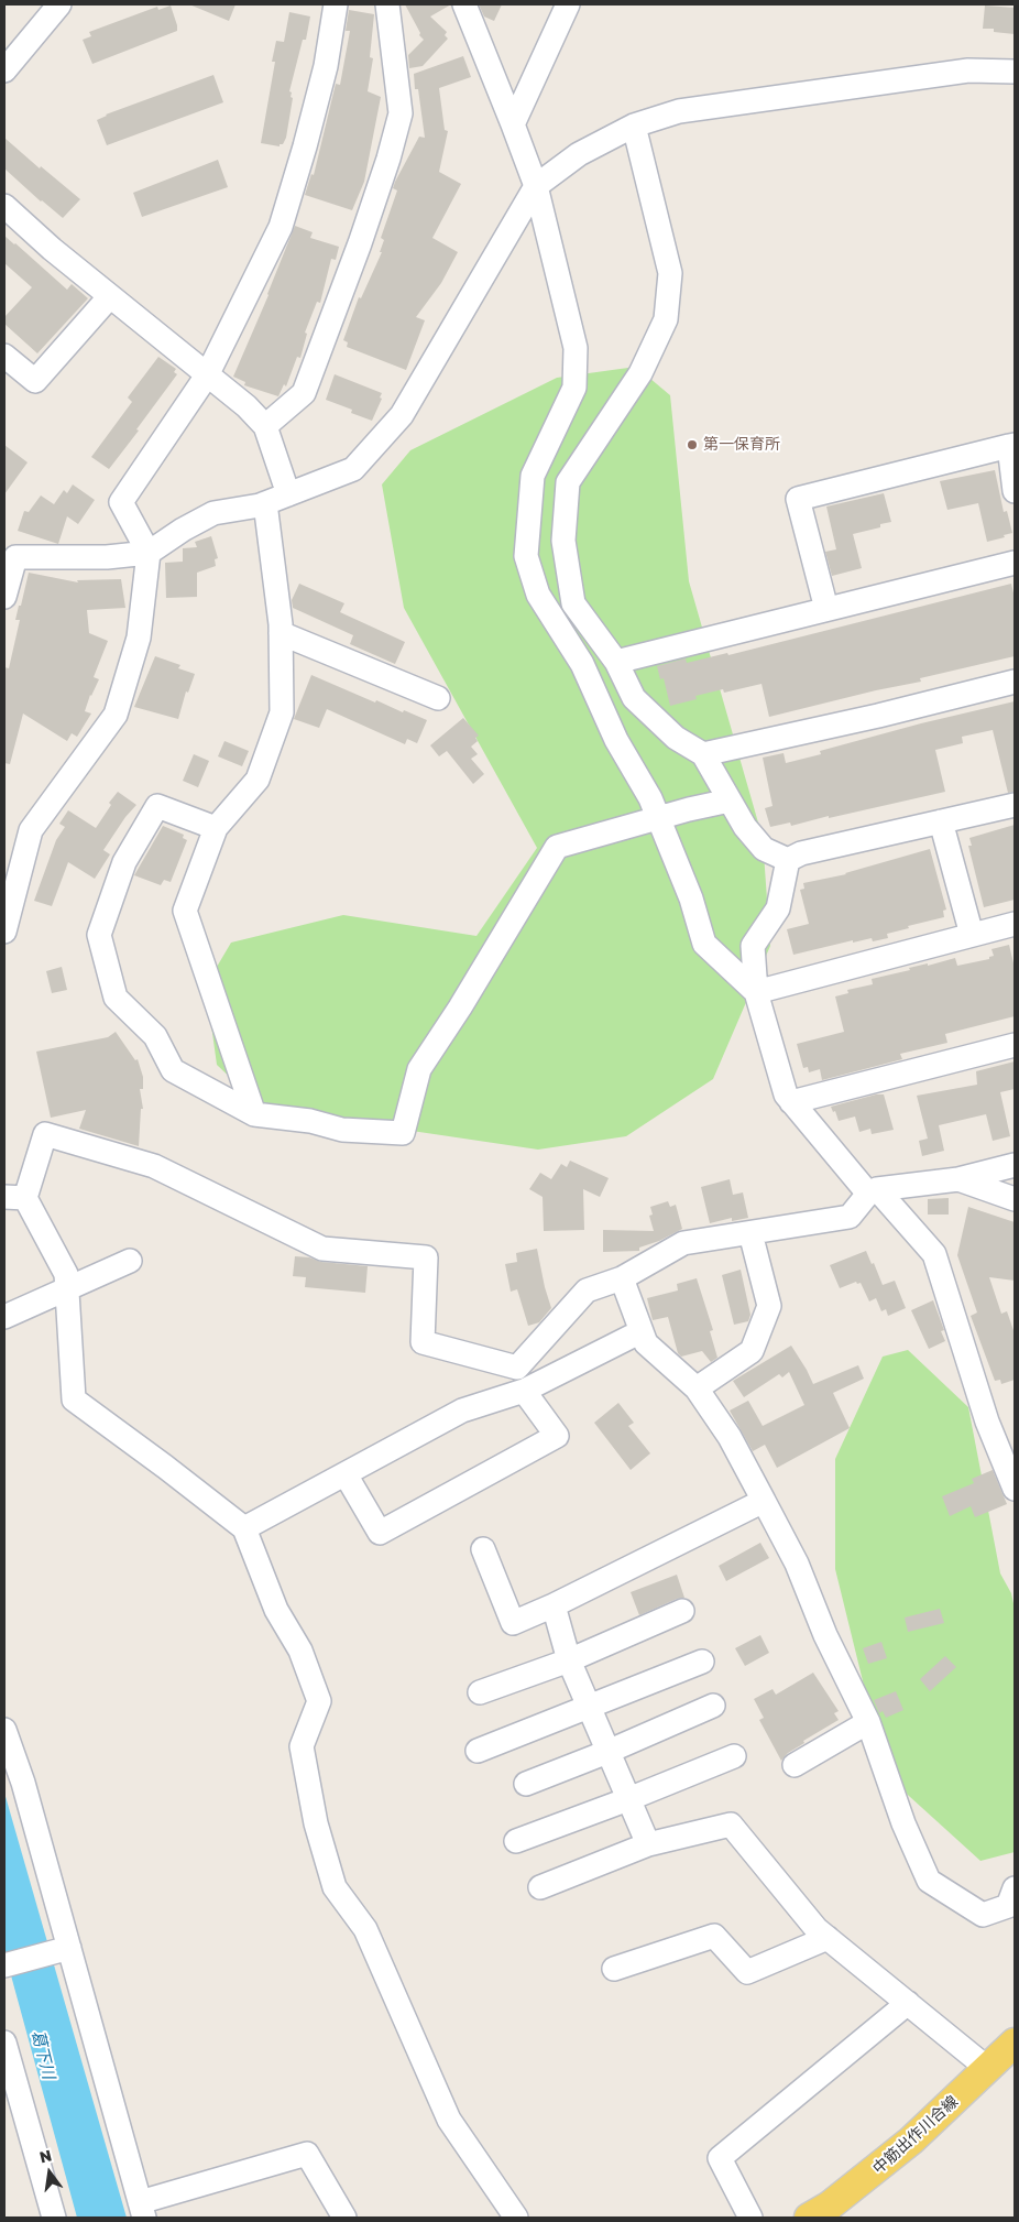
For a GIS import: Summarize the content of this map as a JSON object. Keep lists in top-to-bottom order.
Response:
{
  "streets": {
    "main road": ["中筋出作川合線"]
  },
  "water": ["葛下川"],
  "places": ["第一保育所"],
  "north": "top"
}
